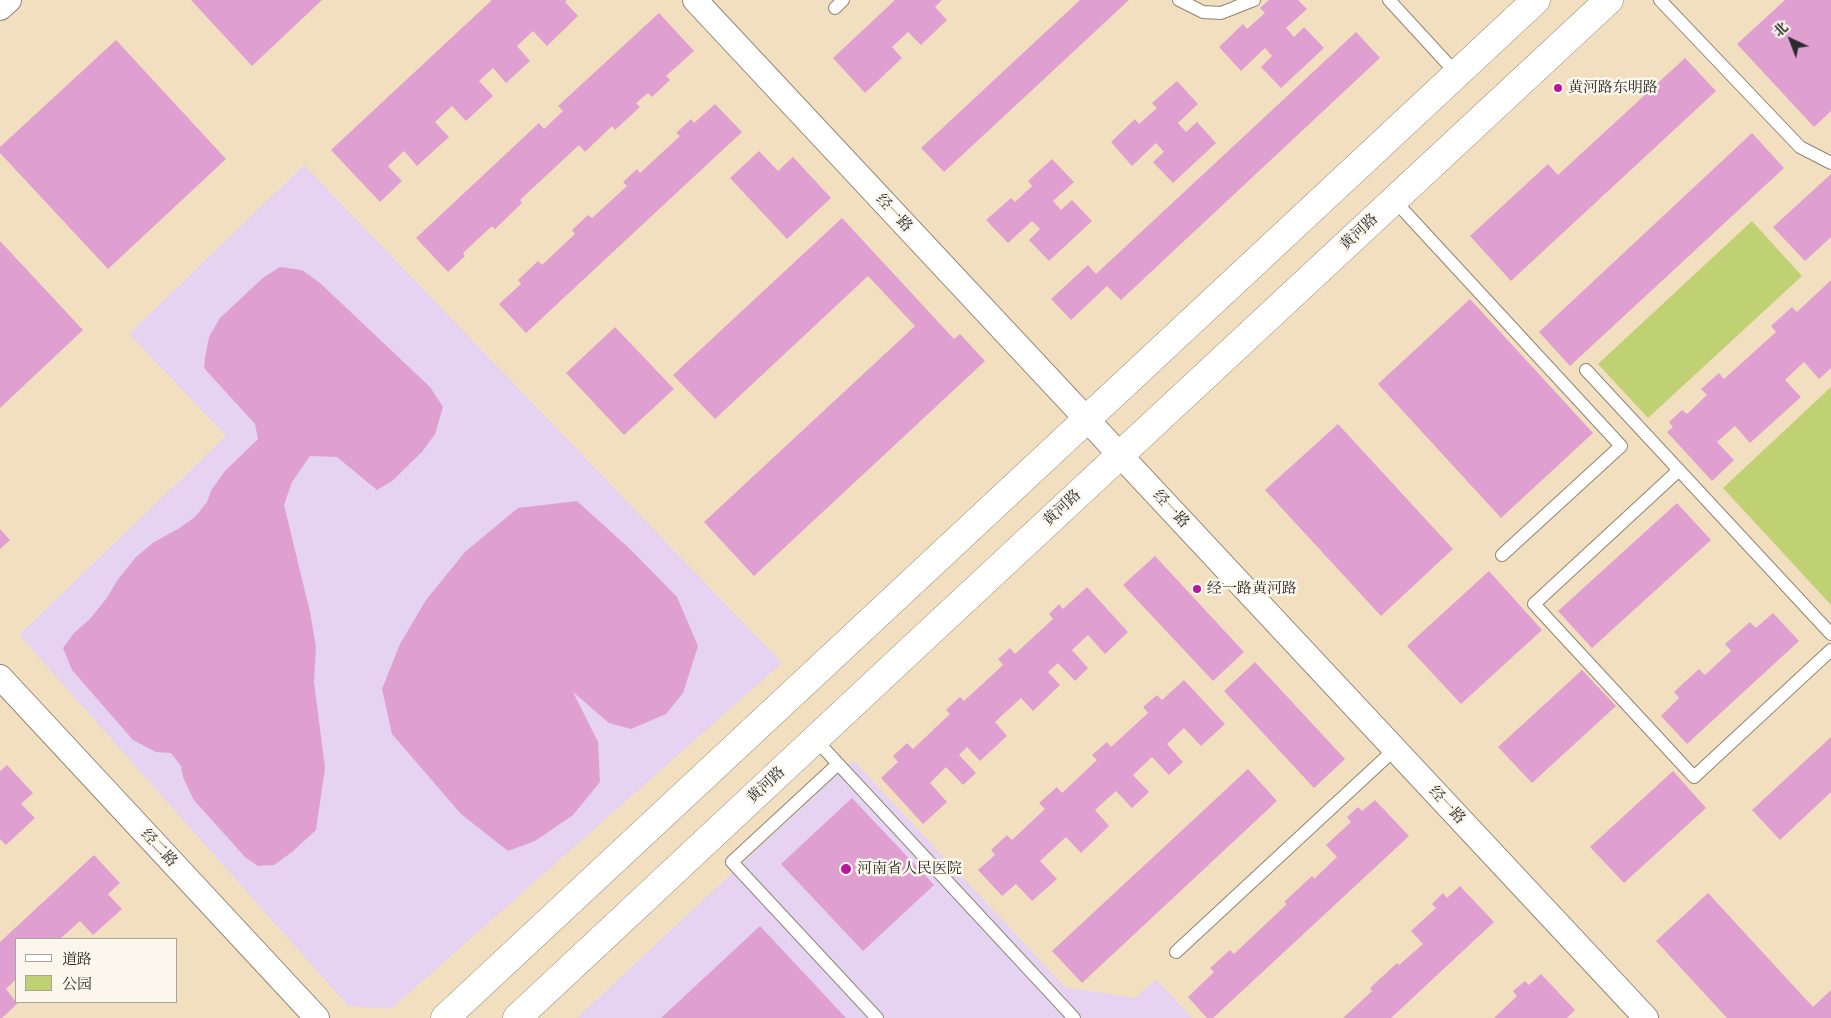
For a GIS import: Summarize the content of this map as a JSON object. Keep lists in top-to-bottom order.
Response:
{
  "streets": {
    "main road": ["黄河路"],
    "street": ["经一路", "经二路"]
  },
  "crossings": [
    ["经一路", "黄河路"]
  ],
  "places": ["黄河路东明路", "经一路黄河路", "河南省人民医院"],
  "legend": ["道路", "公园"],
  "north": "top left"
}
